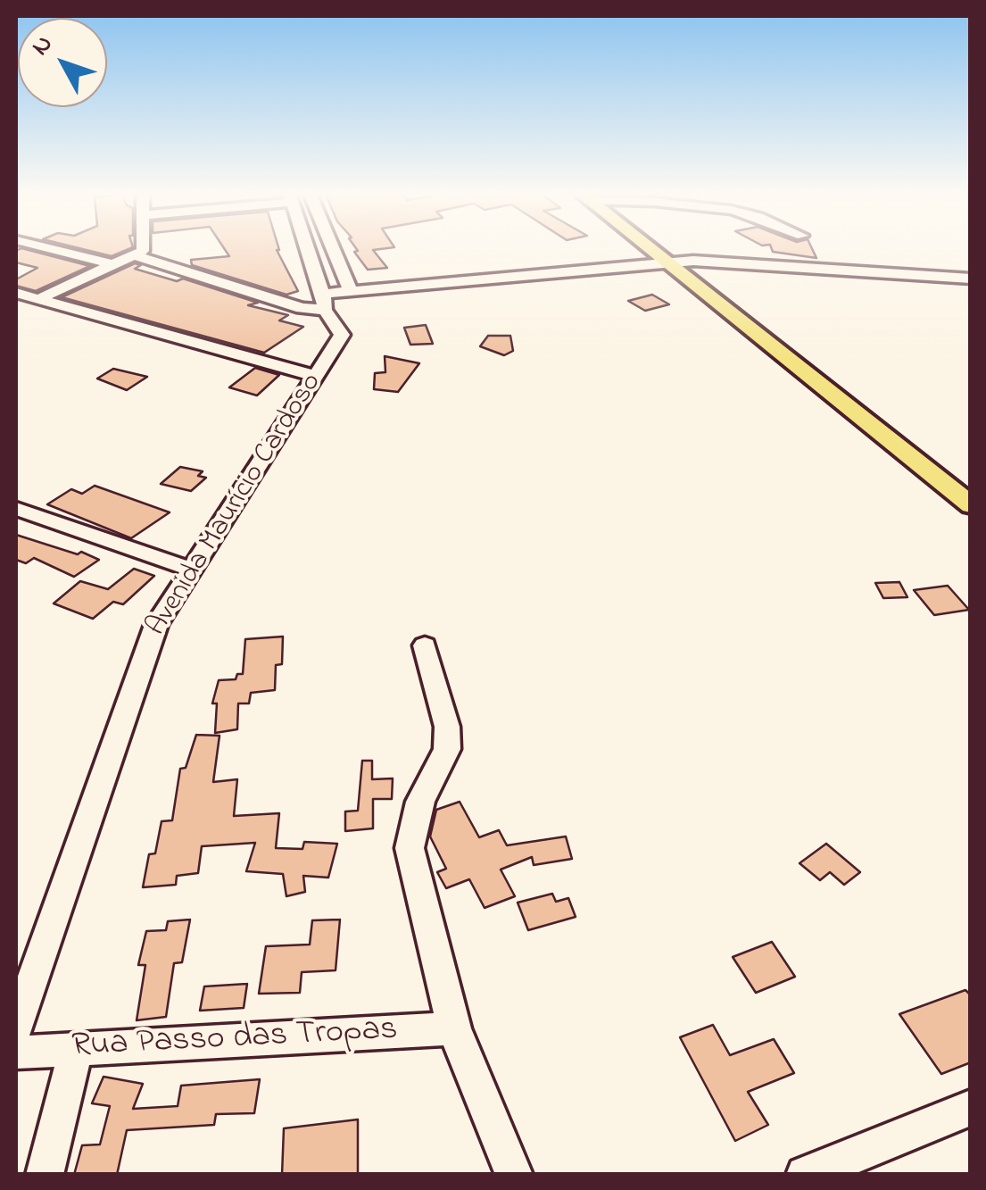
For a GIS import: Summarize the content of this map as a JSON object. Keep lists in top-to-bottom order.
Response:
{
  "streets": {
    "street": ["Avenida Maurício Cardoso", "Rua Passo das Tropas"]
  },
  "north": "top left"
}
